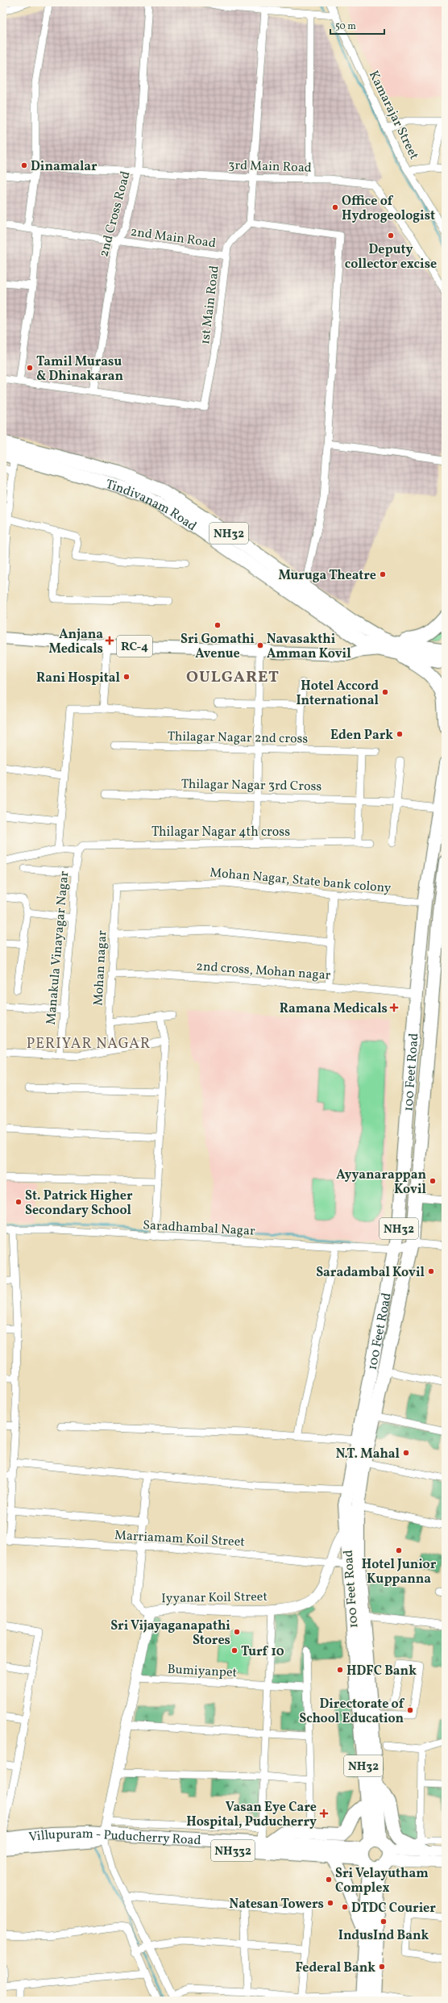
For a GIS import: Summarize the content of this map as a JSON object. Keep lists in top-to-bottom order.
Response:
{
  "streets": {
    "highway": [
      "Tindivanam Road",
      "NH32",
      "100 Feet Road",
      "Villupuram - Puducherry Road",
      "NH332"
    ],
    "main road": ["RC-4"],
    "street": [
      "Kamarajar Street",
      "3rd Main Road",
      "2nd Cross Road",
      "2nd Main Road",
      "1st Main Road",
      "Thilagar Nagar 2nd cross",
      "Thilagar Nagar 3rd Cross",
      "Thilagar Nagar 4th cross",
      "Mohan Nagar, State bank colony",
      "Manakula Vinayagar Nagar",
      "Mohan nagar",
      "2nd cross, Mohan nagar",
      "Saradhambal Nagar",
      "Marriamam Koil Street",
      "Iyyanar Koil Street",
      "Bumiyanpet"
    ]
  },
  "crossings": [
    ["3rd Main Road", "2nd Cross Road"],
    ["2nd Cross Road", "2nd Main Road"],
    ["2nd Cross Road", "1st Main Road"],
    ["2nd Main Road", "1st Main Road"],
    ["Tindivanam Road", "NH32"],
    ["Tindivanam Road", "RC-4"],
    ["NH32", "RC-4"],
    ["NH32", "100 Feet Road"],
    ["NH32", "Villupuram - Puducherry Road"],
    ["Thilagar Nagar 3rd Cross", "100 Feet Road"],
    ["Thilagar Nagar 4th cross", "Manakula Vinayagar Nagar"],
    ["Mohan Nagar, State bank colony", "Mohan nagar"],
    ["Mohan Nagar, State bank colony", "100 Feet Road"],
    ["Mohan nagar", "2nd cross, Mohan nagar"],
    ["2nd cross, Mohan nagar", "100 Feet Road"],
    ["100 Feet Road", "Saradhambal Nagar"],
    ["100 Feet Road", "Marriamam Koil Street"],
    ["100 Feet Road", "Iyyanar Koil Street"],
    ["100 Feet Road", "Villupuram - Puducherry Road"],
    ["Marriamam Koil Street", "Iyyanar Koil Street"],
    ["Iyyanar Koil Street", "Bumiyanpet"],
    ["Iyyanar Koil Street", "Villupuram - Puducherry Road"]
  ],
  "districts": ["OULGARET", "PERIYAR NAGAR"],
  "places": {
    "other": [
      "Dinamalar",
      "Office of Hydrogeologist",
      "Deputy collector excise",
      "Tamil Murasu & Dhinakaran",
      "Muruga Theatre",
      "Sri Gomathi Avenue",
      "Navasakthi Amman Kovil",
      "Rani Hospital",
      "Hotel Accord International",
      "Eden Park",
      "Ayyanarappan Kovil",
      "St. Patrick Higher Secondary School",
      "Saradambal Kovil",
      "N.T. Mahal",
      "Hotel Junior Kuppanna",
      "Sri Vijayaganapathi Stores",
      "Turf 10",
      "HDFC Bank",
      "Directorate of School Education",
      "Sri Velayutham Complex",
      "Natesan Towers",
      "DTDC Courier",
      "IndusInd Bank",
      "Federal Bank"
    ],
    "health": ["Anjana Medicals", "Ramana Medicals", "Vasan Eye Care Hospital, Puducherry"]
  },
  "scale_bar": "50 m"
}
